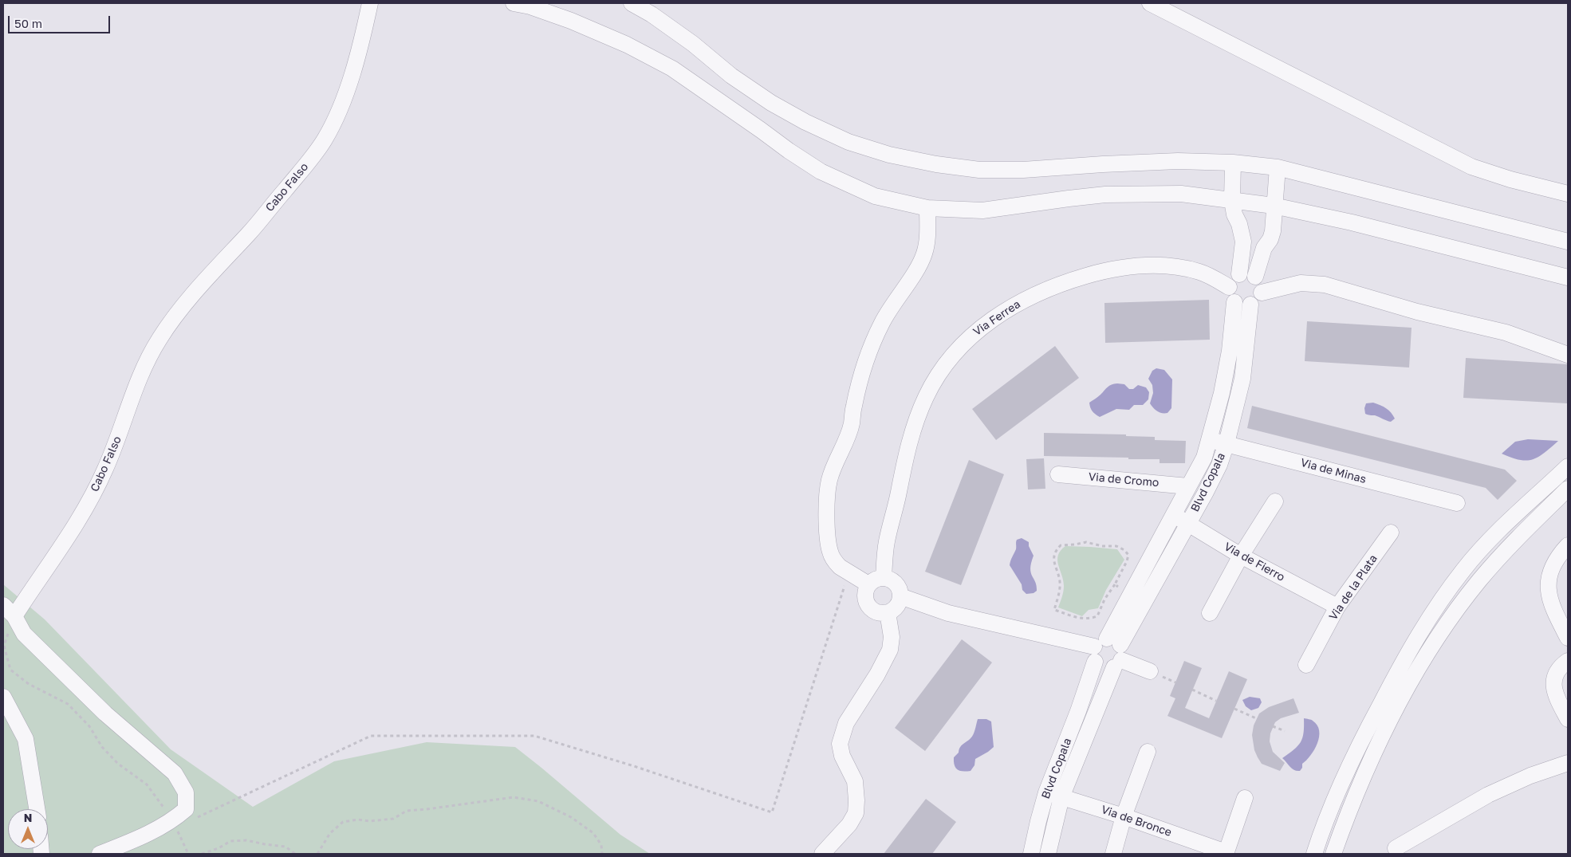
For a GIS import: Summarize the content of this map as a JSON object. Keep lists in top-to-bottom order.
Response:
{
  "streets": {
    "street": [
      "Cabo Falso",
      "Via Ferrea",
      "Via de Minas",
      "Via de Cromo",
      "Blvd Copala",
      "Via de Fierro",
      "Via de la Plata",
      "Via de Bronce"
    ]
  },
  "crossings": [
    ["Via Ferrea", "Blvd Copala"],
    ["Via de Minas", "Blvd Copala"],
    ["Via de Cromo", "Blvd Copala"],
    ["Blvd Copala", "Via de Fierro"],
    ["Blvd Copala", "Via de Bronce"],
    ["Via de Fierro", "Via de la Plata"]
  ],
  "scale_bar": "50 m",
  "north": "top"
}
